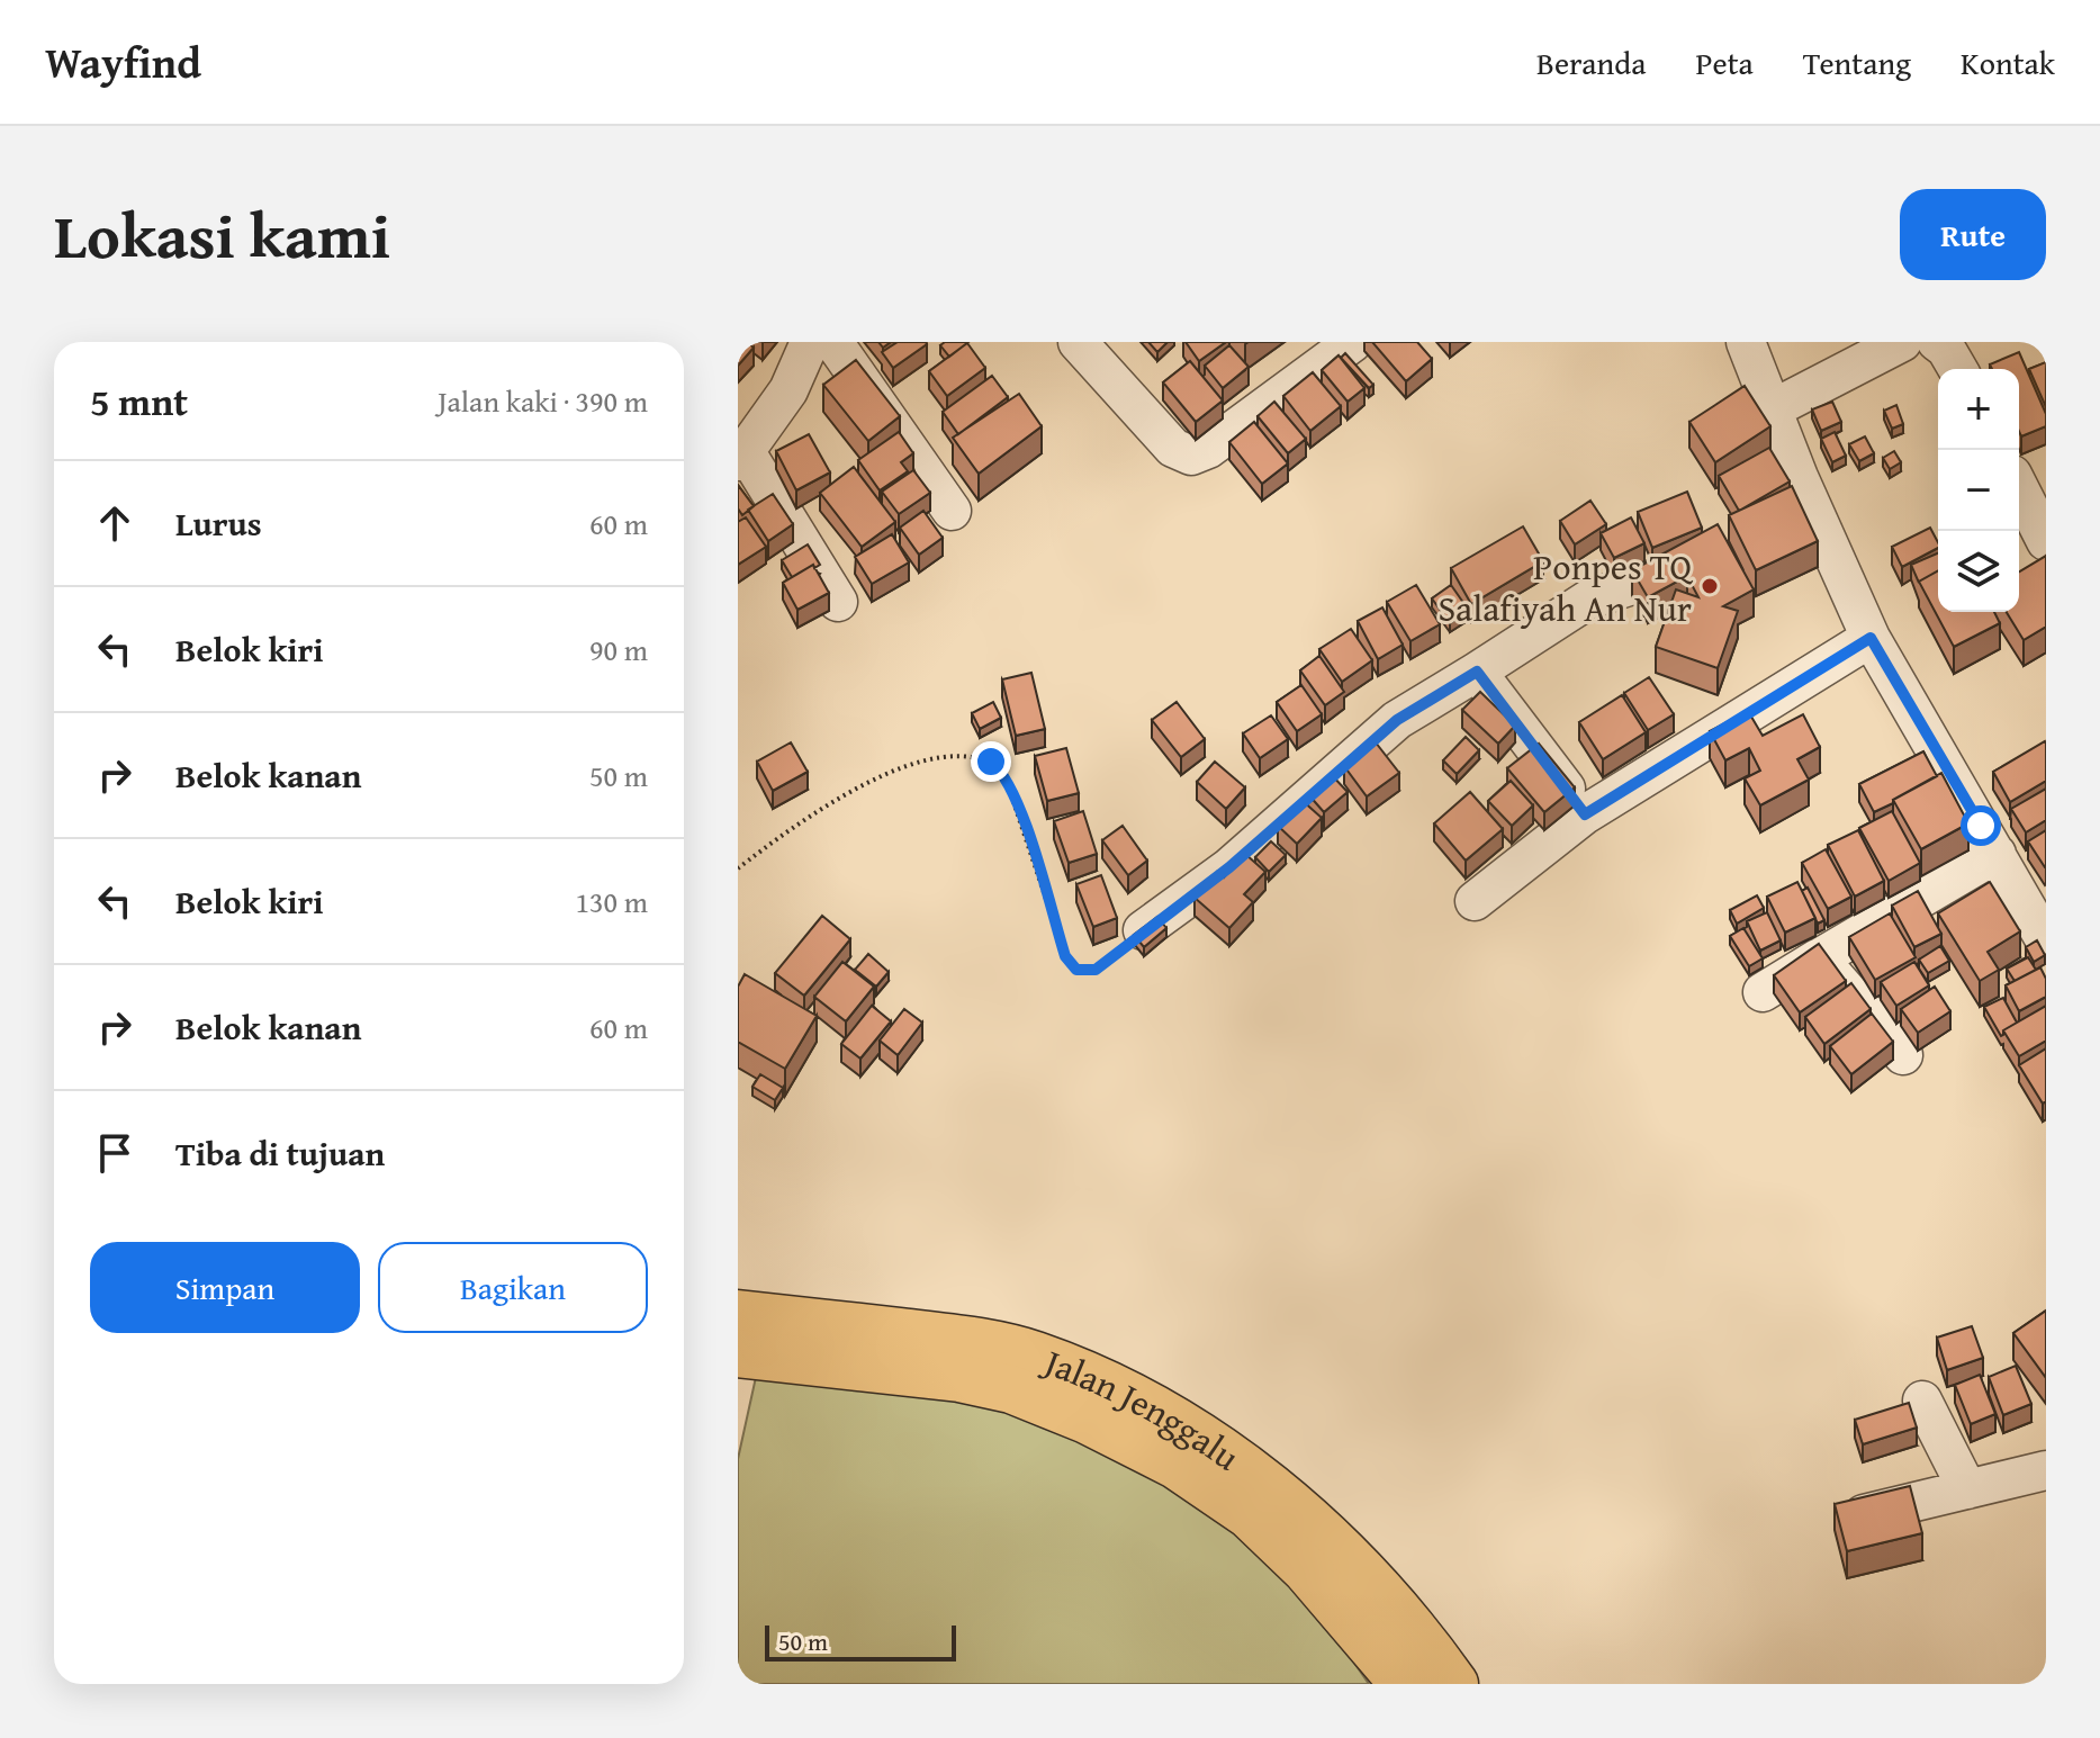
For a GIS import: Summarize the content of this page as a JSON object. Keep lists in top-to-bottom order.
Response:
{
  "streets": {
    "main road": ["Jalan Jenggalu"]
  },
  "places": ["Ponpes TQ Salafiyah An Nur"],
  "scale_bar": "50 m",
  "page": {
    "header": "Wayfind",
    "nav": [
      "Beranda",
      "Peta",
      "Tentang",
      "Kontak"
    ],
    "title": "Lokasi kami",
    "buttons": [
      "Rute",
      ["Simpan", "Bagikan"]
    ],
    "heading": ["5 mnt", "Jalan kaki · 390 m"],
    "map_buttons": ["+", "−"],
    "list": [
      ["Lurus", "60 m"],
      ["Belok kiri", "90 m"],
      ["Belok kanan", "50 m"],
      ["Belok kiri", "130 m"],
      ["Belok kanan", "60 m"],
      "Tiba di tujuan"
    ],
    "scale": "50 m"
  }
}
